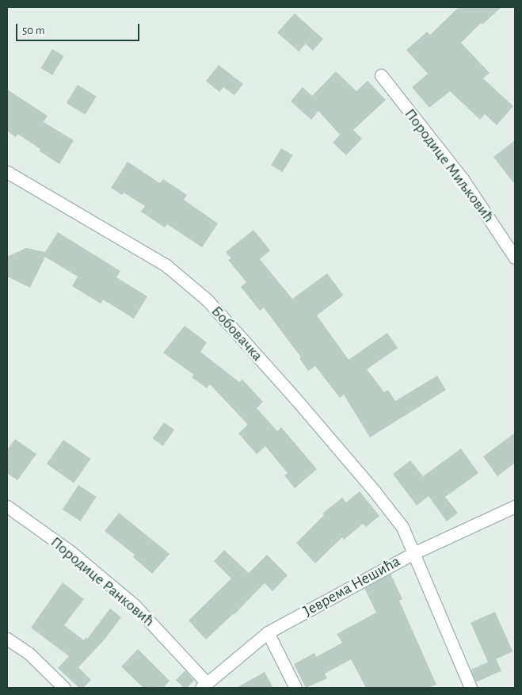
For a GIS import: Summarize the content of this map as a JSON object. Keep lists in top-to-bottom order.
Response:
{
  "streets": {
    "street": [
      "Породице Миљковић",
      "Бобовачка",
      "Породице Ранковић",
      "Јеврема Нешића"
    ]
  },
  "crossings": [
    ["Бобовачка", "Јеврема Нешића"],
    ["Породице Ранковић", "Јеврема Нешића"]
  ],
  "scale_bar": "50 m"
}
